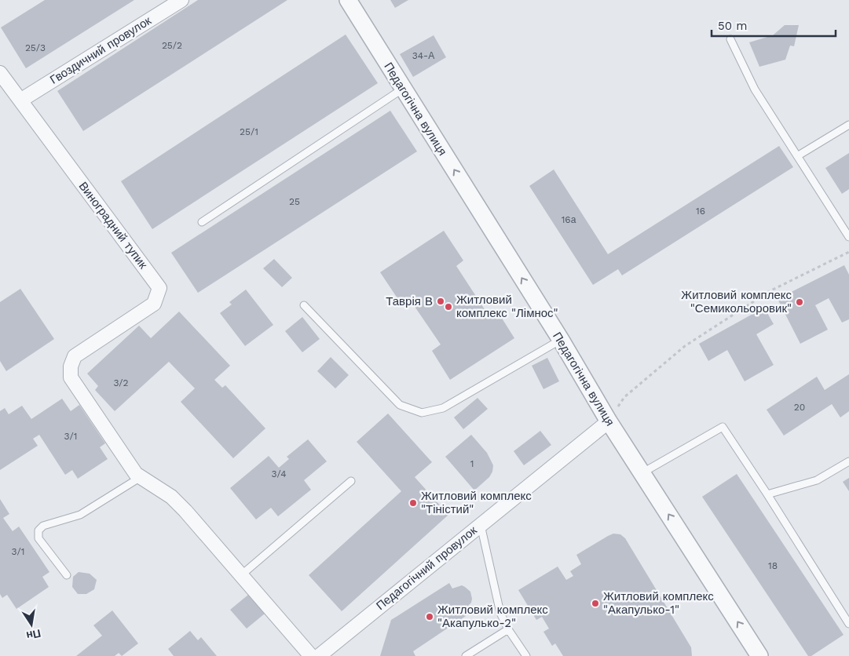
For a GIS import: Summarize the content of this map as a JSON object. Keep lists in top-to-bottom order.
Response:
{
  "streets": {
    "street": [
      "Гвоздичний провулок",
      "Педагогічна вулиця",
      "Виноградний тупик",
      "Педагогічний провулок"
    ]
  },
  "crossings": [
    ["Гвоздичний провулок", "Виноградний тупик"],
    ["Педагогічна вулиця", "Педагогічний провулок"]
  ],
  "one_way": ["Педагогічна вулиця"],
  "places": [
    "Таврія В",
    "Житловий комплекс \"Семикольоровик\"",
    "Житловий комплекс \"Лімнос\"",
    "Житловий комплекс \"Тіністий\"",
    "Житловий комплекс \"Акапулько-1\"",
    "Житловий комплекс \"Акапулько-2\""
  ],
  "house_numbers": [
    "25/2",
    "25/3",
    "34-А",
    "25/1",
    "25",
    "16",
    "16а",
    "3/2",
    "20",
    "3/1",
    "1",
    "3/4",
    "3/1",
    "18"
  ],
  "scale_bar": "50 m",
  "north": "bottom"
}
